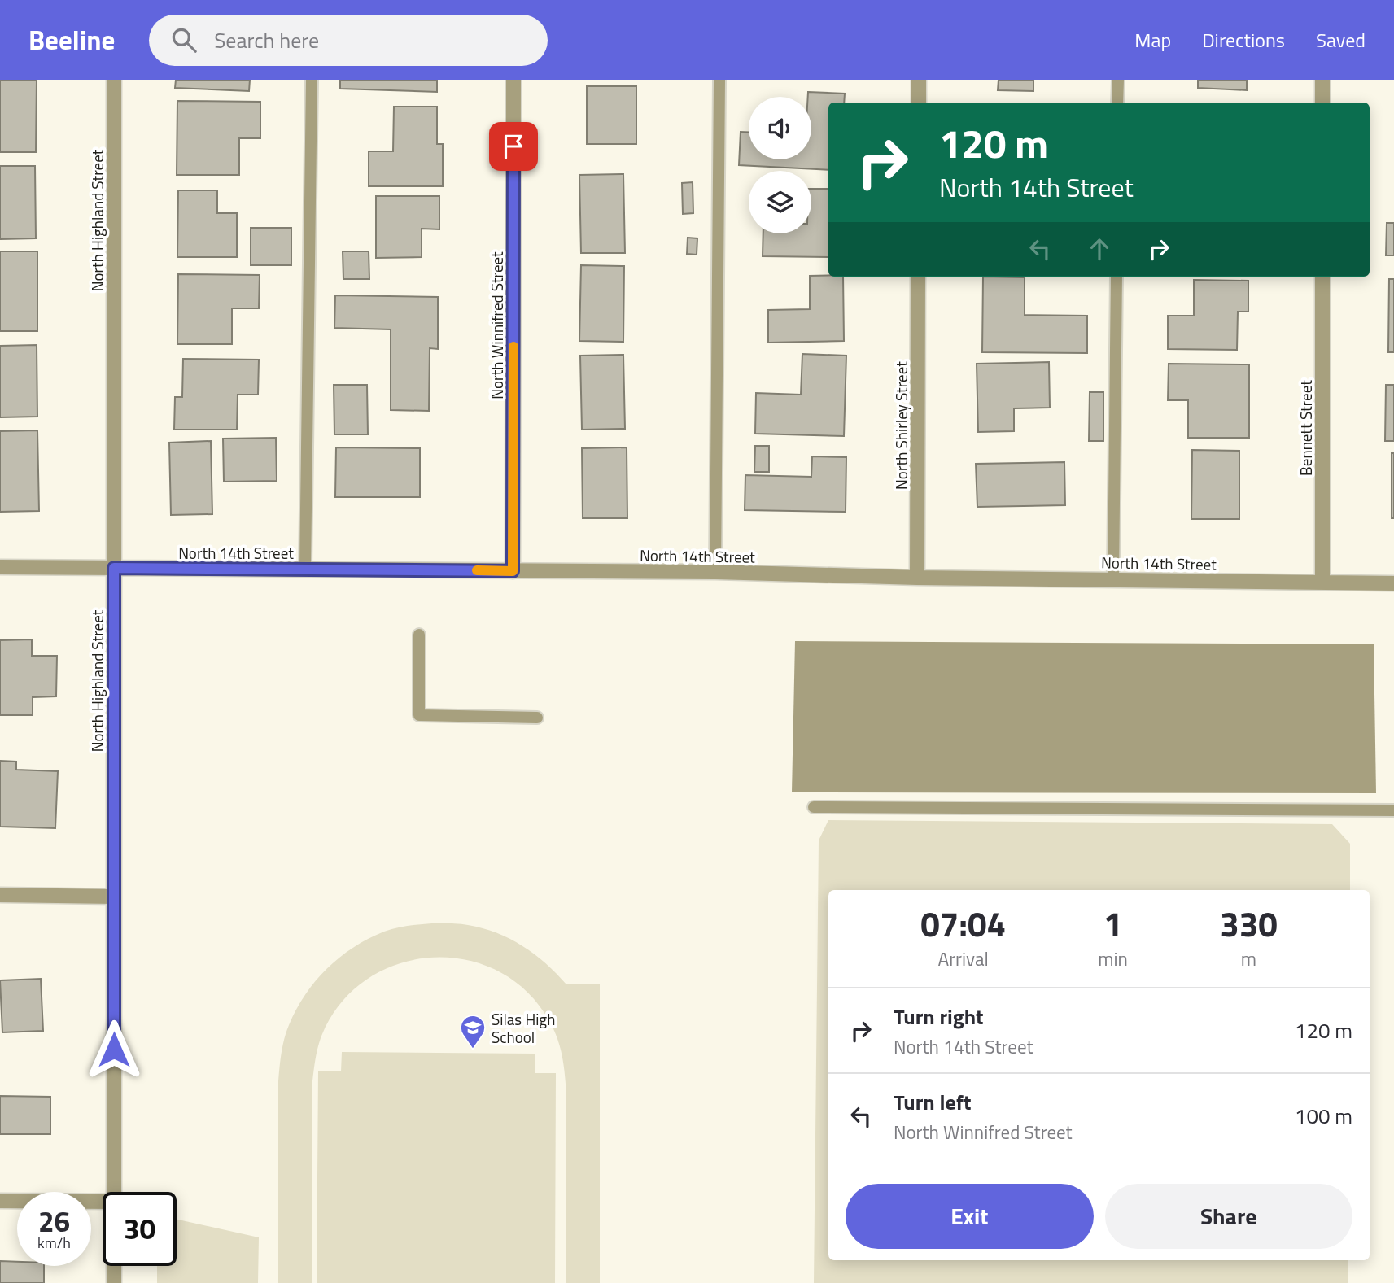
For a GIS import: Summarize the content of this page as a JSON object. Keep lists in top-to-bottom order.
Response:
{
  "streets": {
    "street": [
      "North Highland Street",
      "North Winnifred Street",
      "North Shirley Street",
      "Bennett Street",
      "North 14th Street"
    ]
  },
  "crossings": [
    ["North Highland Street", "North 14th Street"],
    ["North Winnifred Street", "North 14th Street"],
    ["North Shirley Street", "North 14th Street"],
    ["Bennett Street", "North 14th Street"]
  ],
  "places": {
    "school or university": ["Silas High School"]
  },
  "page": {
    "header": "Beeline",
    "search": "Search here",
    "nav": ["Map", "Directions", "Saved"],
    "turn": ["120 m", "North 14th Street"],
    "eta": [
      "07:04",
      "Arrival",
      "1",
      "min",
      "330",
      "m"
    ],
    "list": [
      {
        "name": "Turn right",
        "note": "North 14th Street",
        "value": "120 m"
      },
      {
        "name": "Turn left",
        "note": "North Winnifred Street",
        "value": "100 m"
      }
    ],
    "buttons": ["Exit", "Share"],
    "speed": "26 km/h",
    "limit": "30"
  }
}
